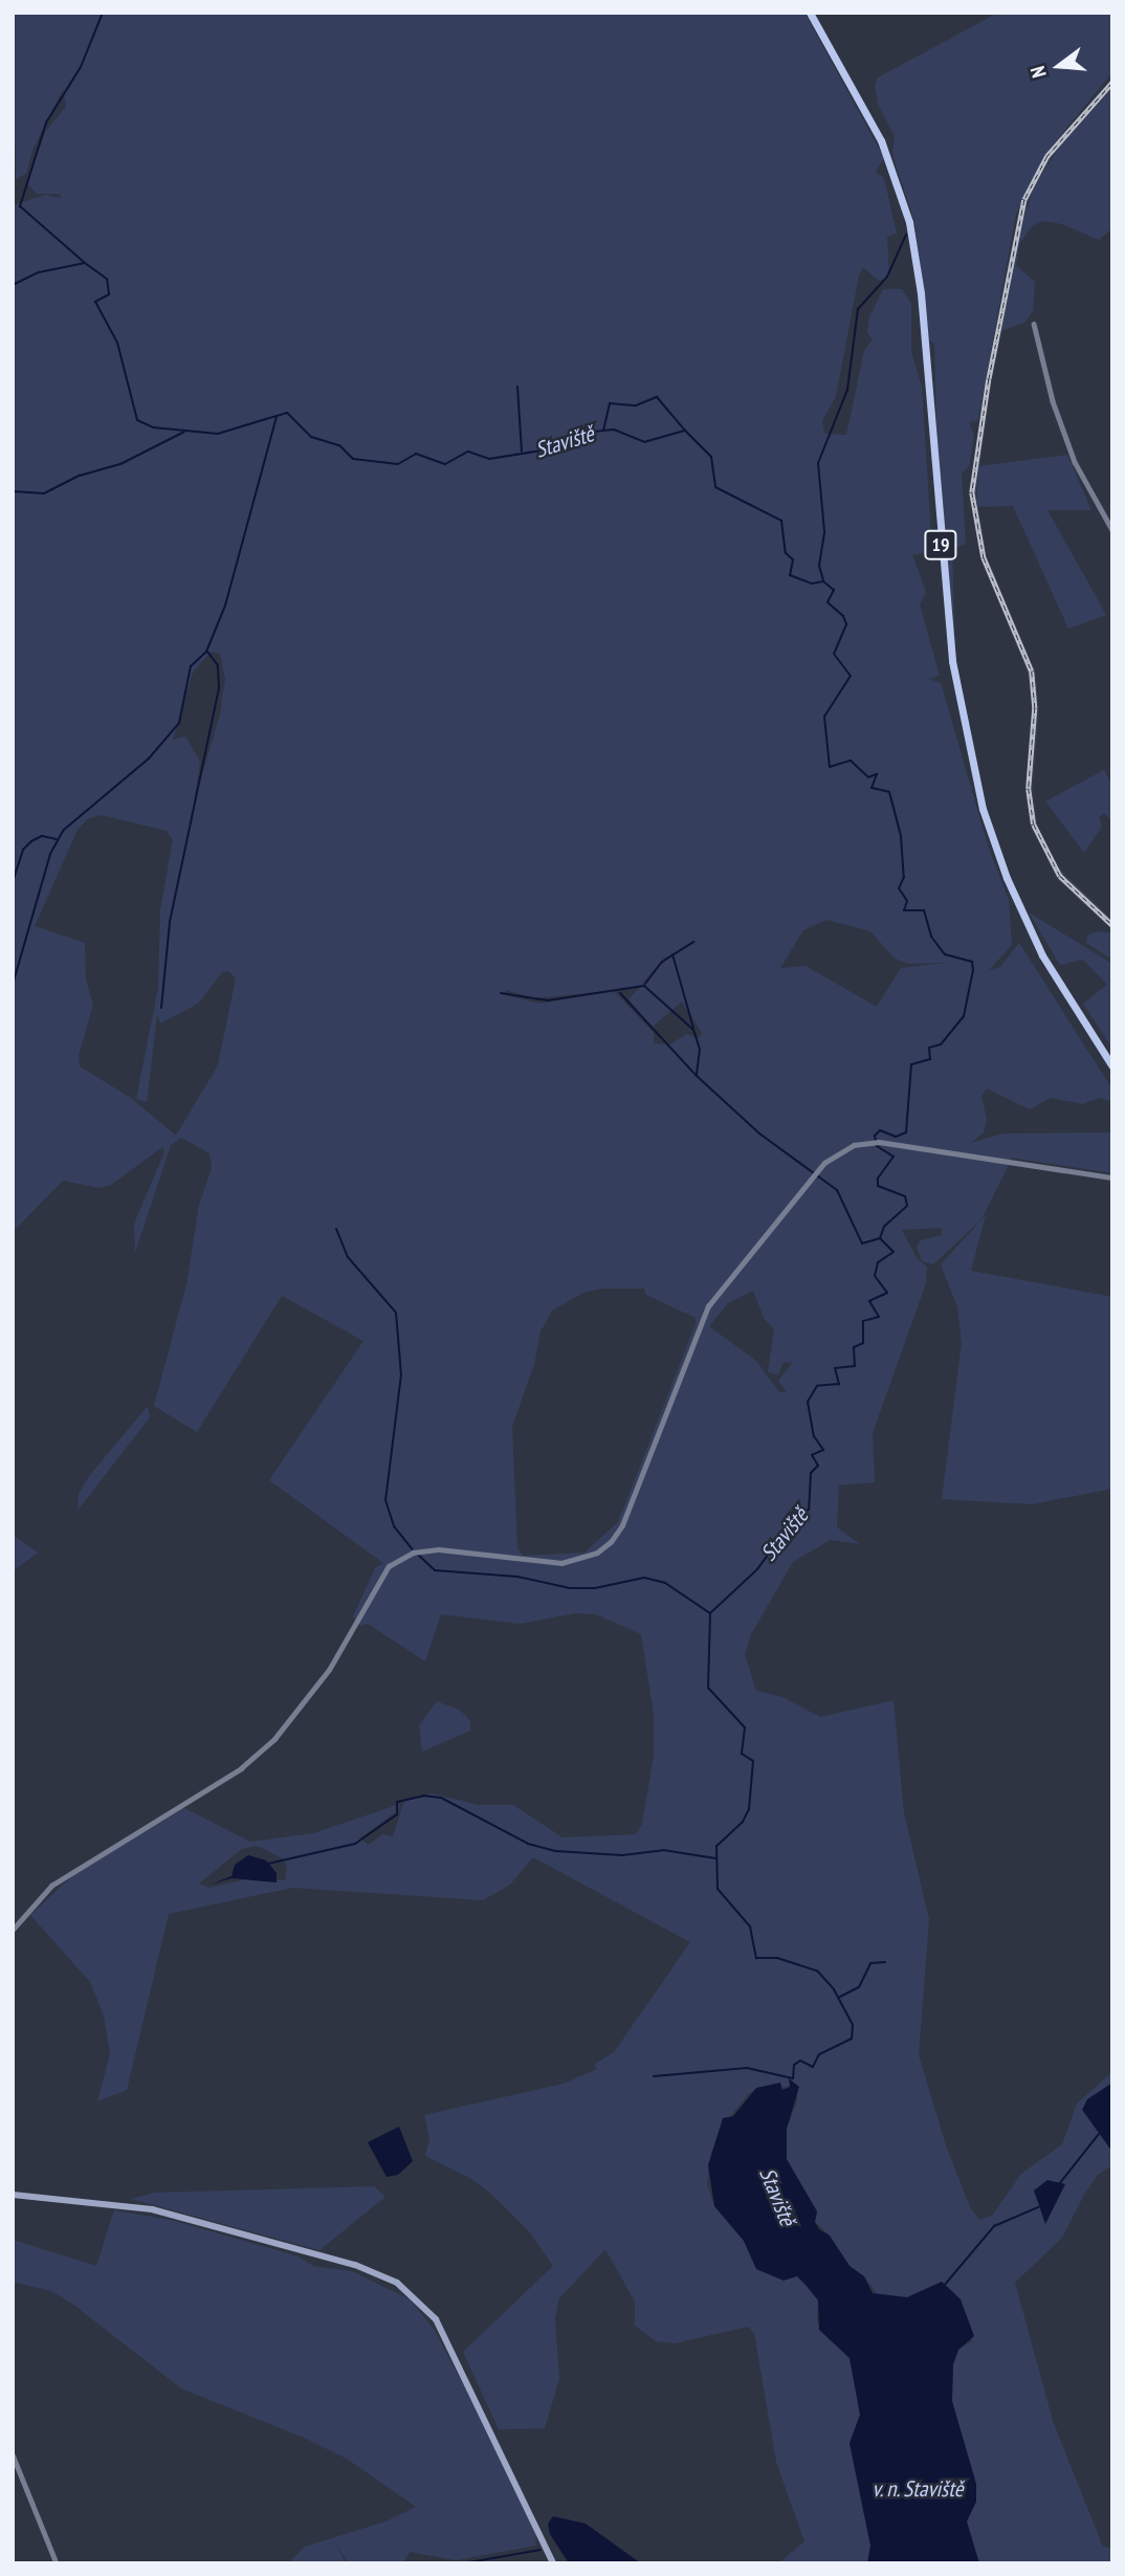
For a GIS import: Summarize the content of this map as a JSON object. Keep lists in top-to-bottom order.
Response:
{
  "streets": {
    "main road": ["19"]
  },
  "water": ["Staviště", "v. n. Staviště"],
  "north": "left"
}
